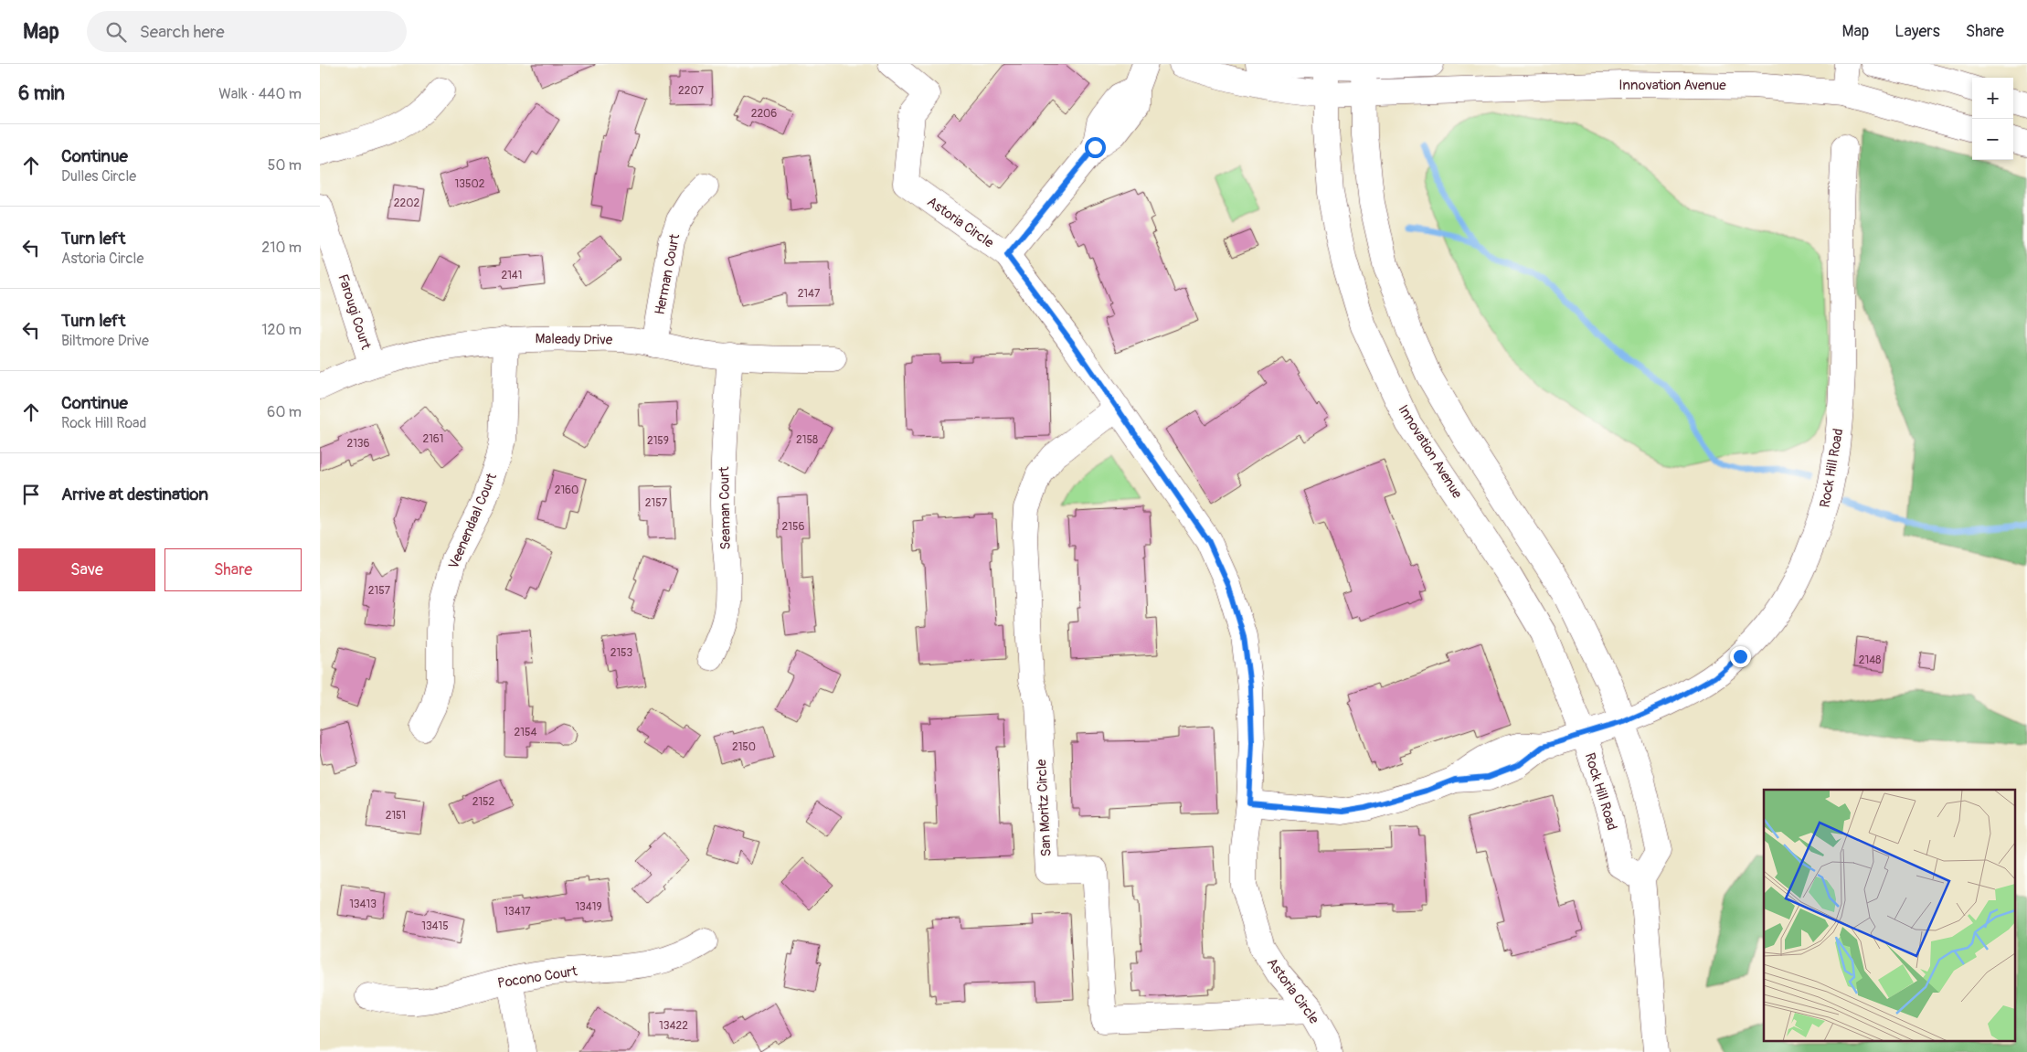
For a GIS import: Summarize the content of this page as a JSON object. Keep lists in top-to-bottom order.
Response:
{
  "streets": {
    "street": [
      "Innovation Avenue",
      "Astoria Circle",
      "Herman Court",
      "Farougi Court",
      "Maleady Drive",
      "Rock Hill Road",
      "Seaman Court",
      "Veenendaal Court",
      "San Moritz Circle",
      "Pocono Court"
    ]
  },
  "crossings": [
    ["Innovation Avenue", "Rock Hill Road"],
    ["Astoria Circle", "San Moritz Circle"],
    ["Herman Court", "Maleady Drive"],
    ["Farougi Court", "Maleady Drive"],
    ["Maleady Drive", "Seaman Court"],
    ["Maleady Drive", "Veenendaal Court"]
  ],
  "house_numbers": [
    "2207",
    "2206",
    "13502",
    "2202",
    "2141",
    "2147",
    "2161",
    "2158",
    "2159",
    "2136",
    "2160",
    "2157",
    "2156",
    "2157",
    "2153",
    "2148",
    "2154",
    "2150",
    "2152",
    "2151",
    "13413",
    "13419",
    "13417",
    "13415",
    "13422"
  ],
  "page": {
    "header": "Map",
    "search": "Search here",
    "nav": ["Map", "Layers", "Share"],
    "heading": ["6 min", "Walk · 440 m"],
    "map_buttons": ["+", "−"],
    "list": [
      ["Continue", "Dulles Circle", "50 m"],
      ["Turn left", "Astoria Circle", "210 m"],
      ["Turn left", "Biltmore Drive", "120 m"],
      ["Continue", "Rock Hill Road", "60 m"],
      "Arrive at destination"
    ],
    "buttons": ["Save", "Share"]
  }
}
